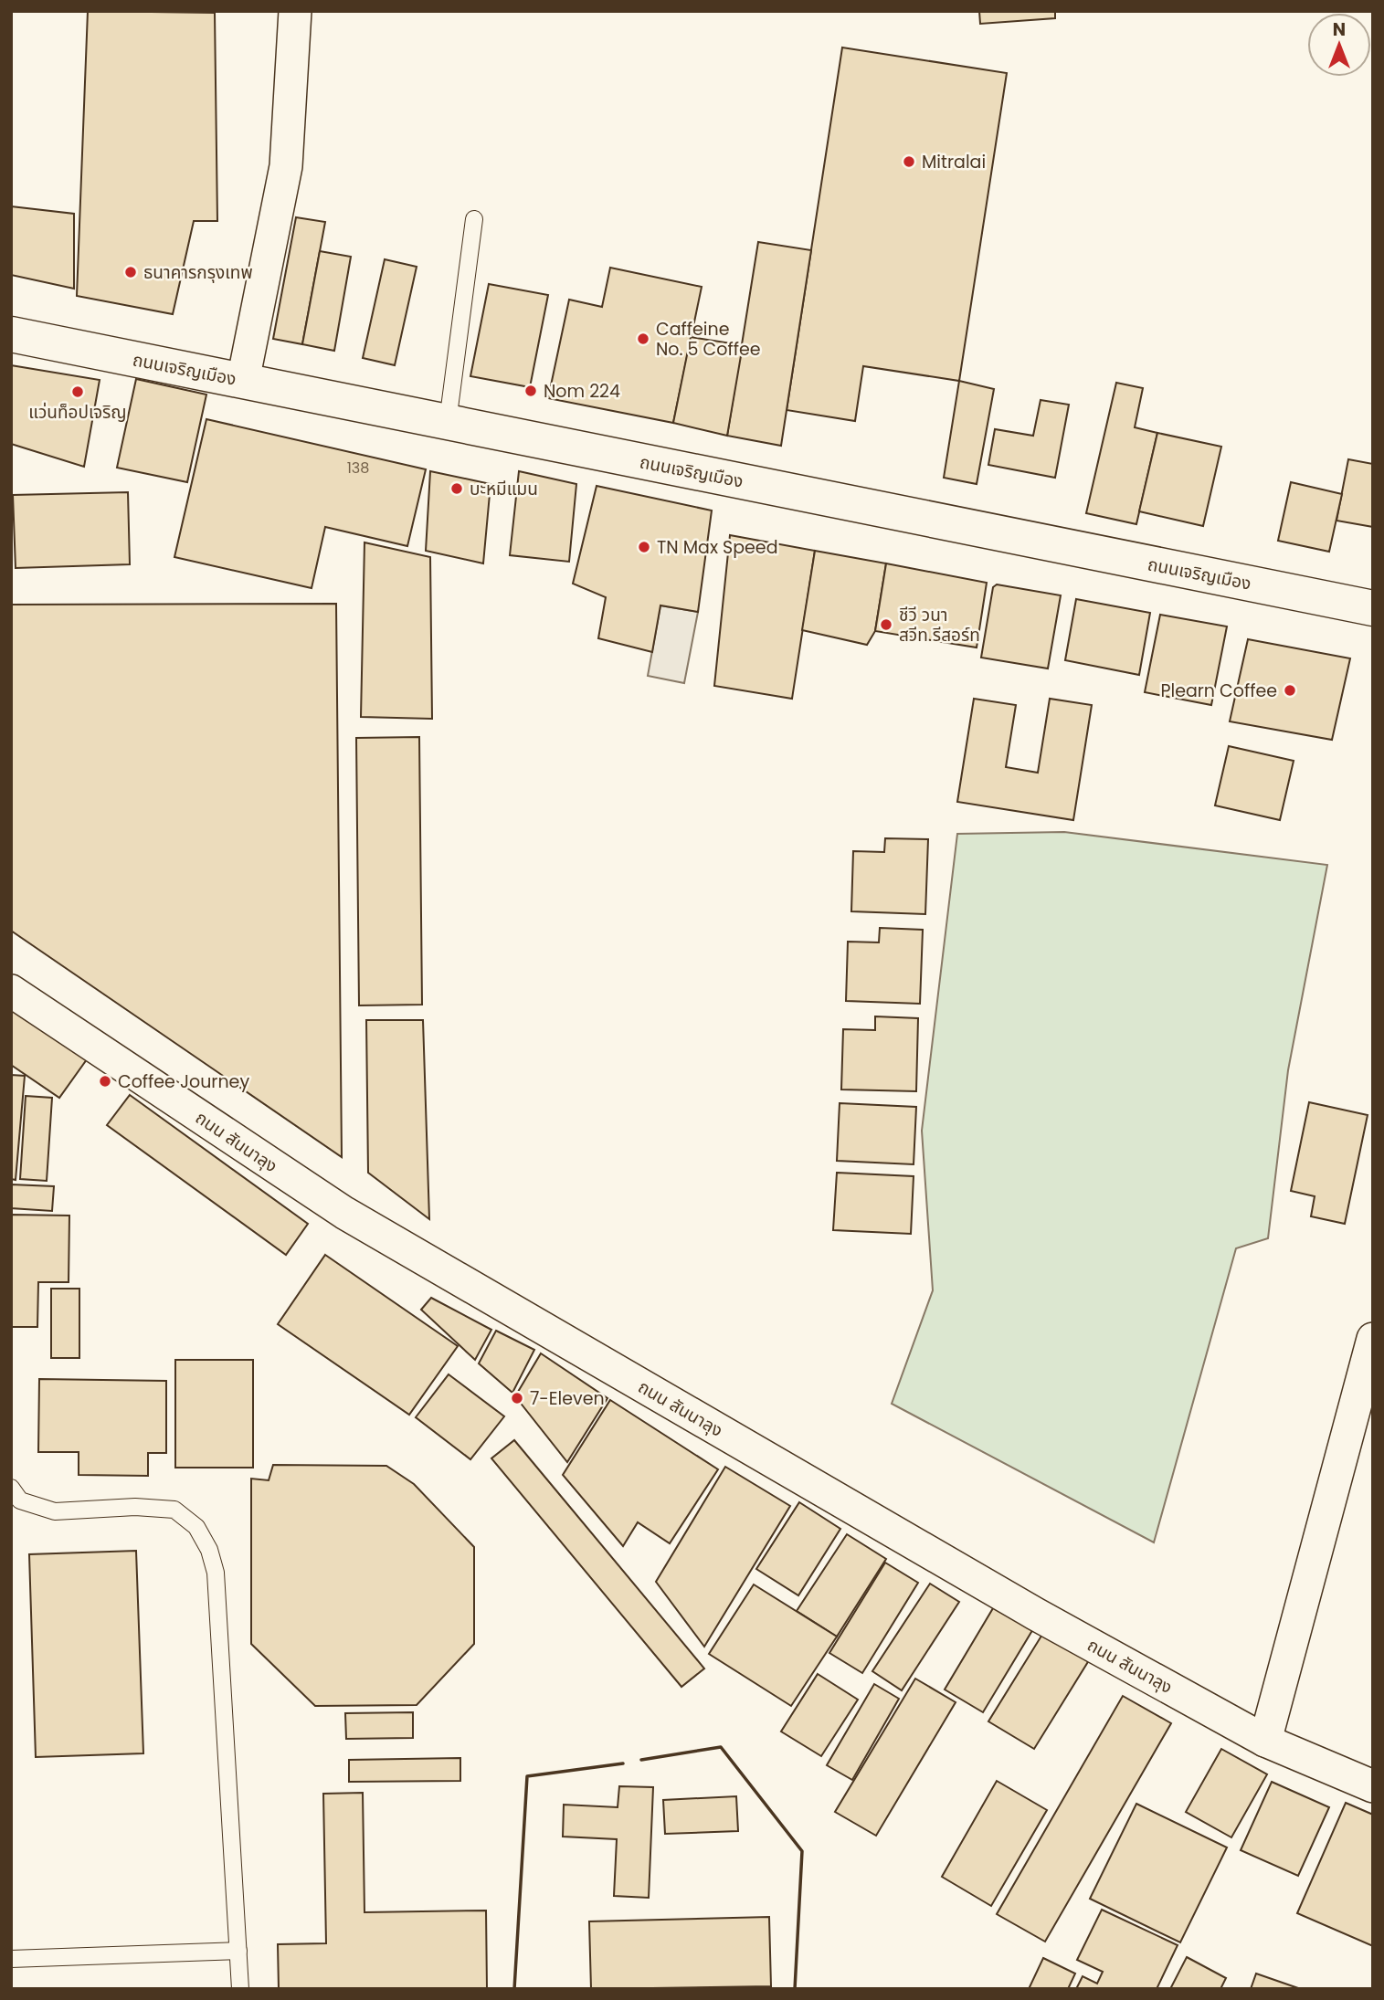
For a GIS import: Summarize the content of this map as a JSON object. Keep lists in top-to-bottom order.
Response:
{
  "streets": {
    "main road": ["ถนนเจริญเมือง"],
    "street": ["ถนน สันนาลุง"]
  },
  "places": [
    "Mitralai",
    "ธนาคารกรุงเทพ",
    "Caffeine No. 5 Coffee",
    "Nom 224",
    "แว่นท็อปเจริญ",
    "บะหมีแมน",
    "TN Max Speed",
    "ชีวี วนา สวีท รีสอร์ท",
    "Plearn Coffee",
    "Coffee Journey",
    "7-Eleven"
  ],
  "house_numbers": ["138"],
  "north": "top"
}
